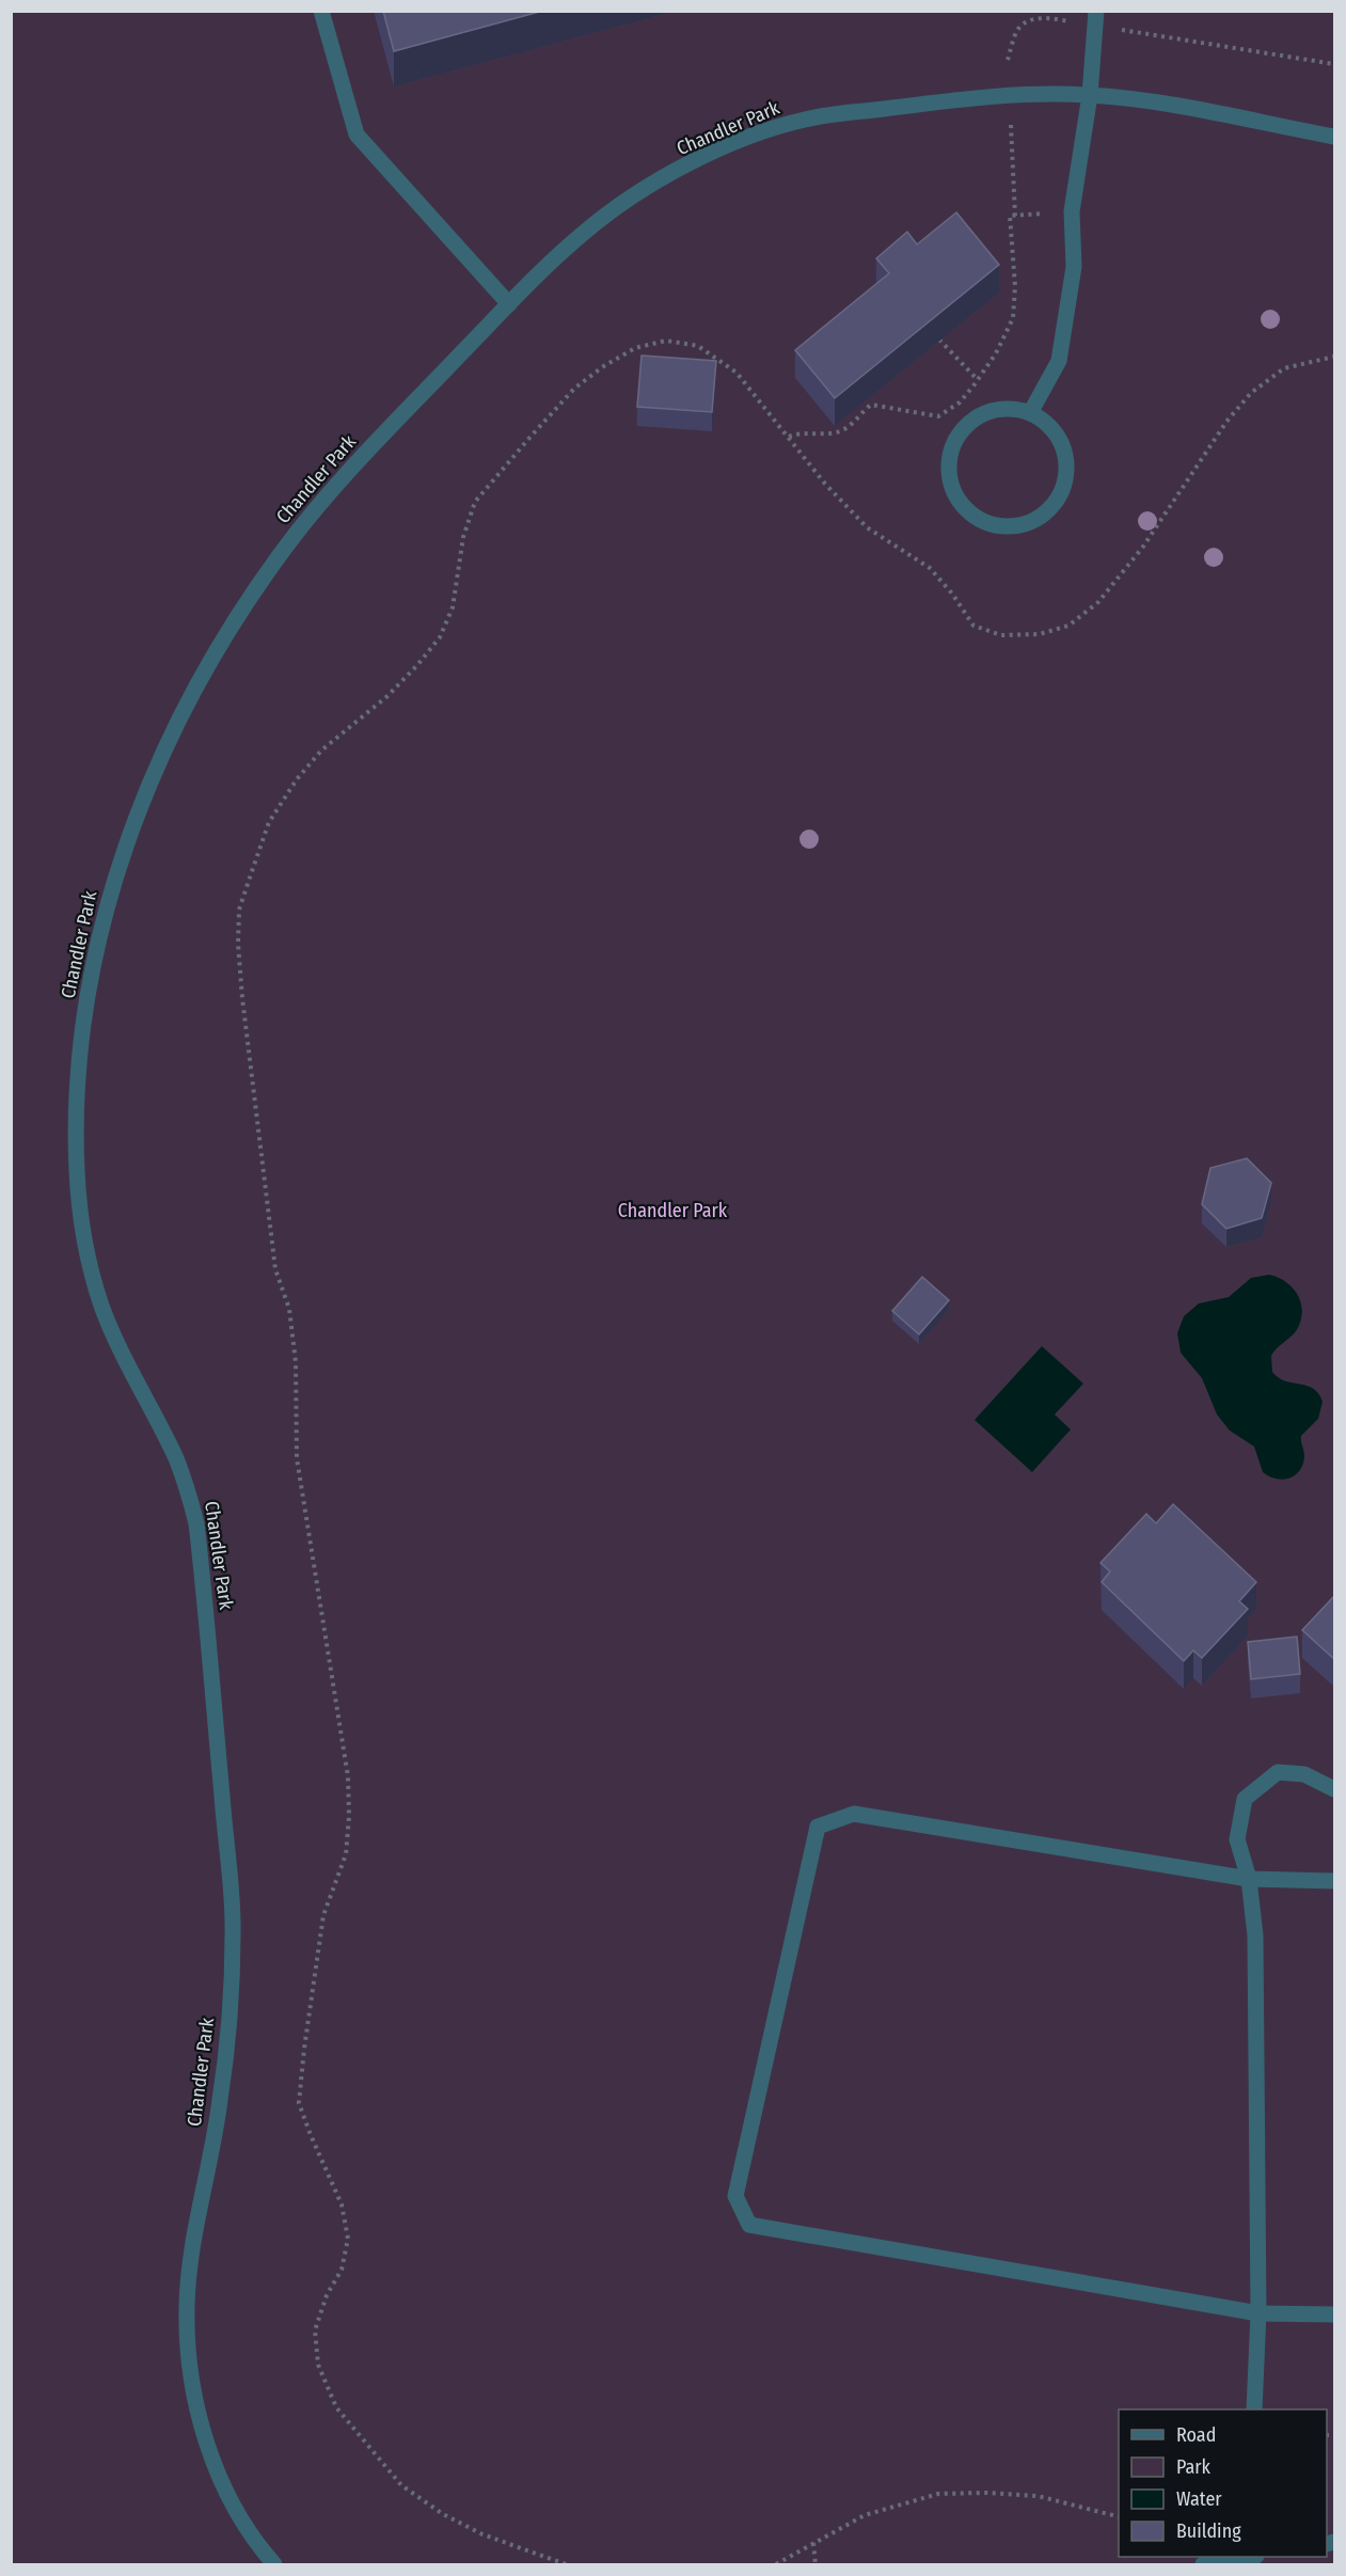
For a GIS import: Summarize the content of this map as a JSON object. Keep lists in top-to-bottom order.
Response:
{
  "streets": {
    "street": ["Chandler Park"]
  },
  "parks": ["Chandler Park"],
  "legend": [
    "Road",
    "Park",
    "Water",
    "Building"
  ]
}
